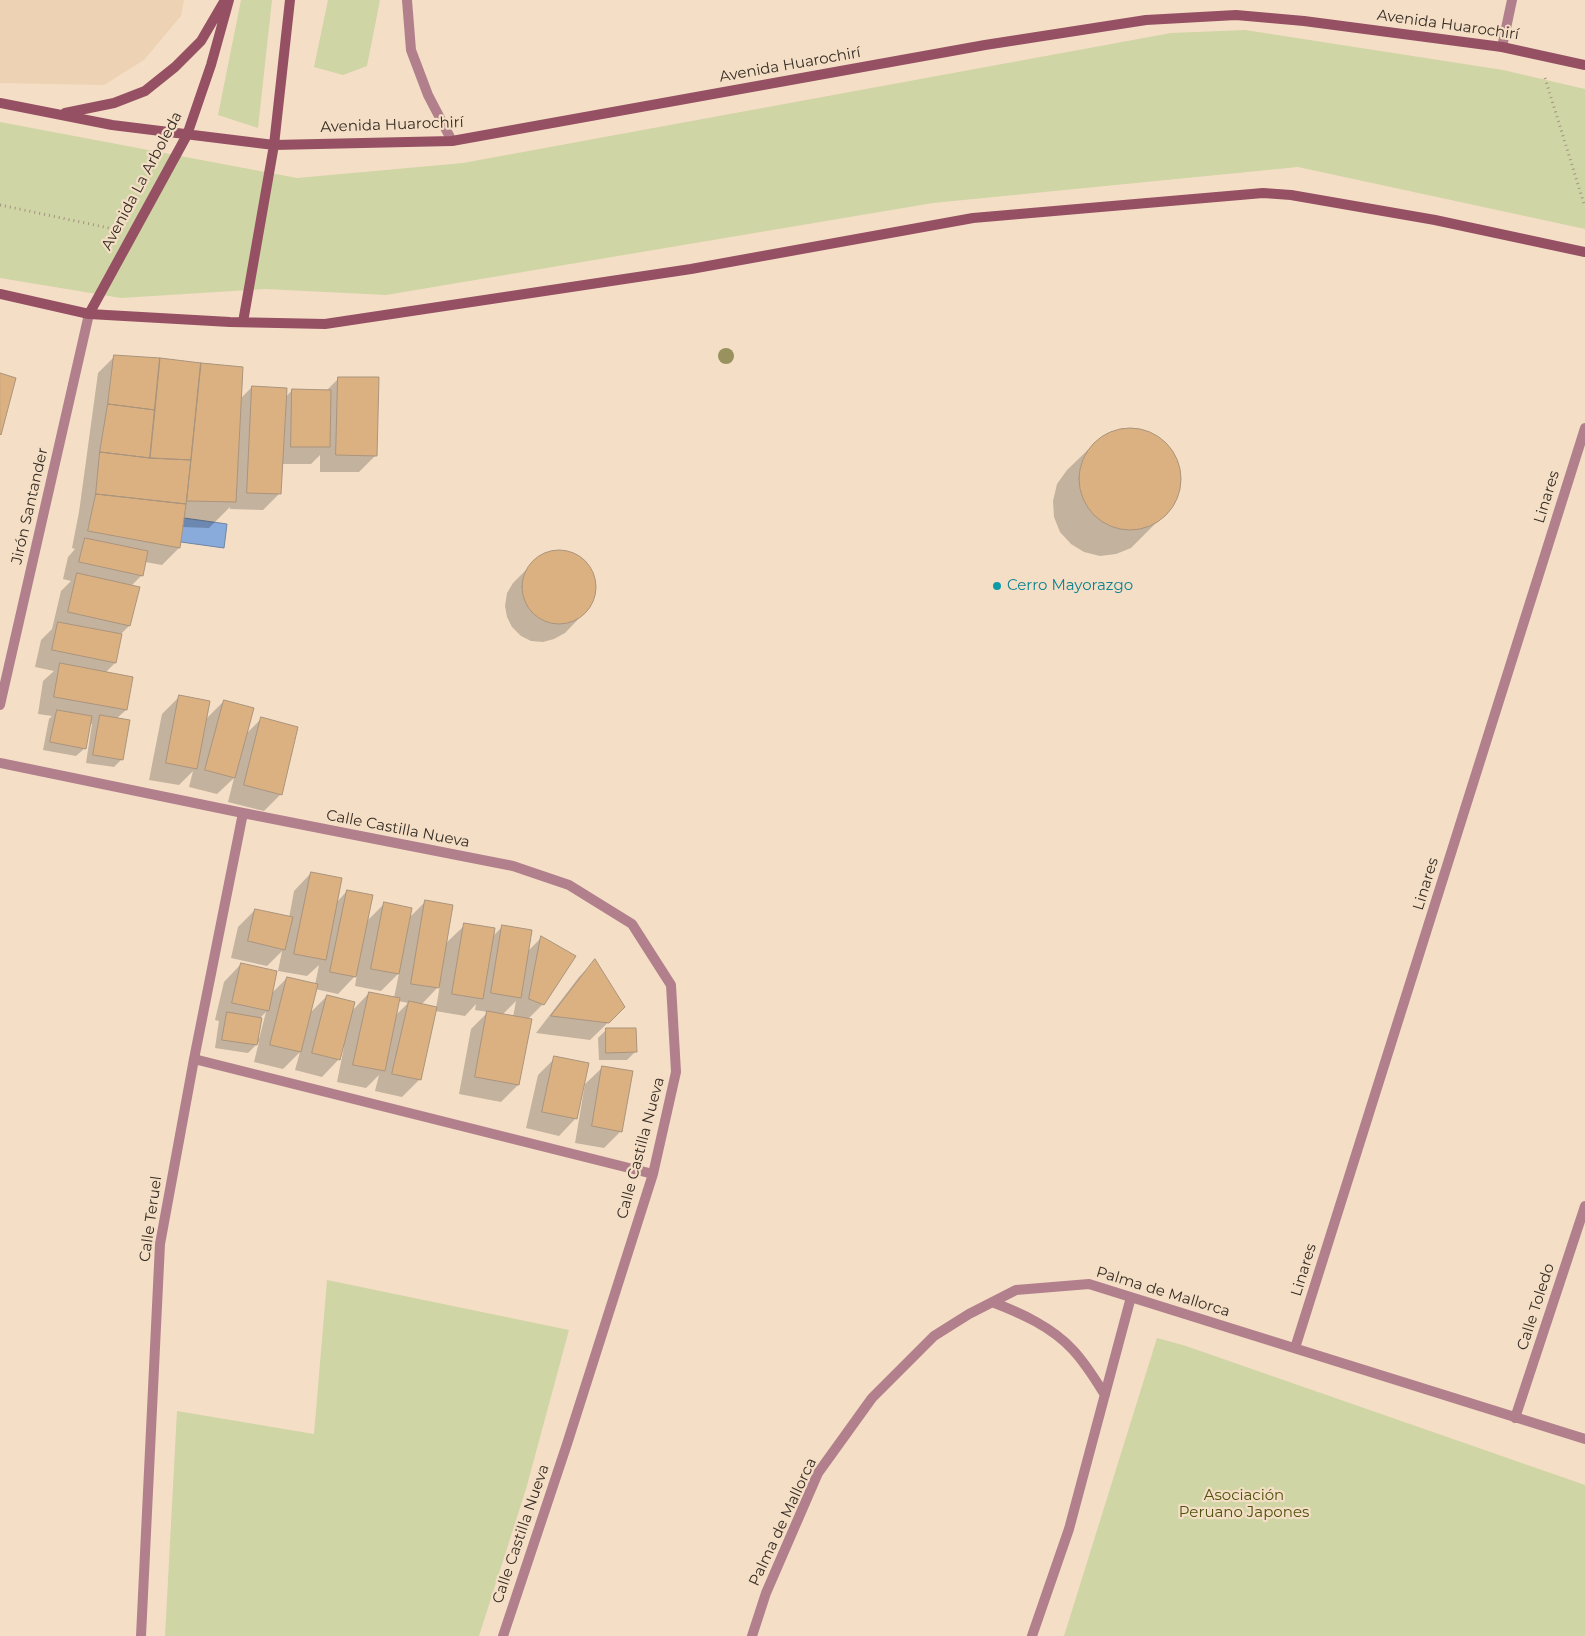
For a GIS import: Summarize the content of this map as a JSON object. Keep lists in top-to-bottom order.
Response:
{
  "streets": {
    "street": [
      "Avenida Huarochirí",
      "Avenida La Arboleda",
      "Linares",
      "Jirón Santander",
      "Calle Castilla Nueva",
      "Calle Teruel",
      "Palma de Mallorca",
      "Calle Toledo"
    ]
  },
  "crossings": [
    ["Avenida Huarochirí", "Avenida La Arboleda"],
    ["Avenida La Arboleda", "Jirón Santander"],
    ["Linares", "Palma de Mallorca"],
    ["Calle Castilla Nueva", "Calle Teruel"],
    ["Palma de Mallorca", "Calle Toledo"]
  ],
  "parks": ["Asociación Peruano Japones"],
  "places": ["Cerro Mayorazgo"]
}
